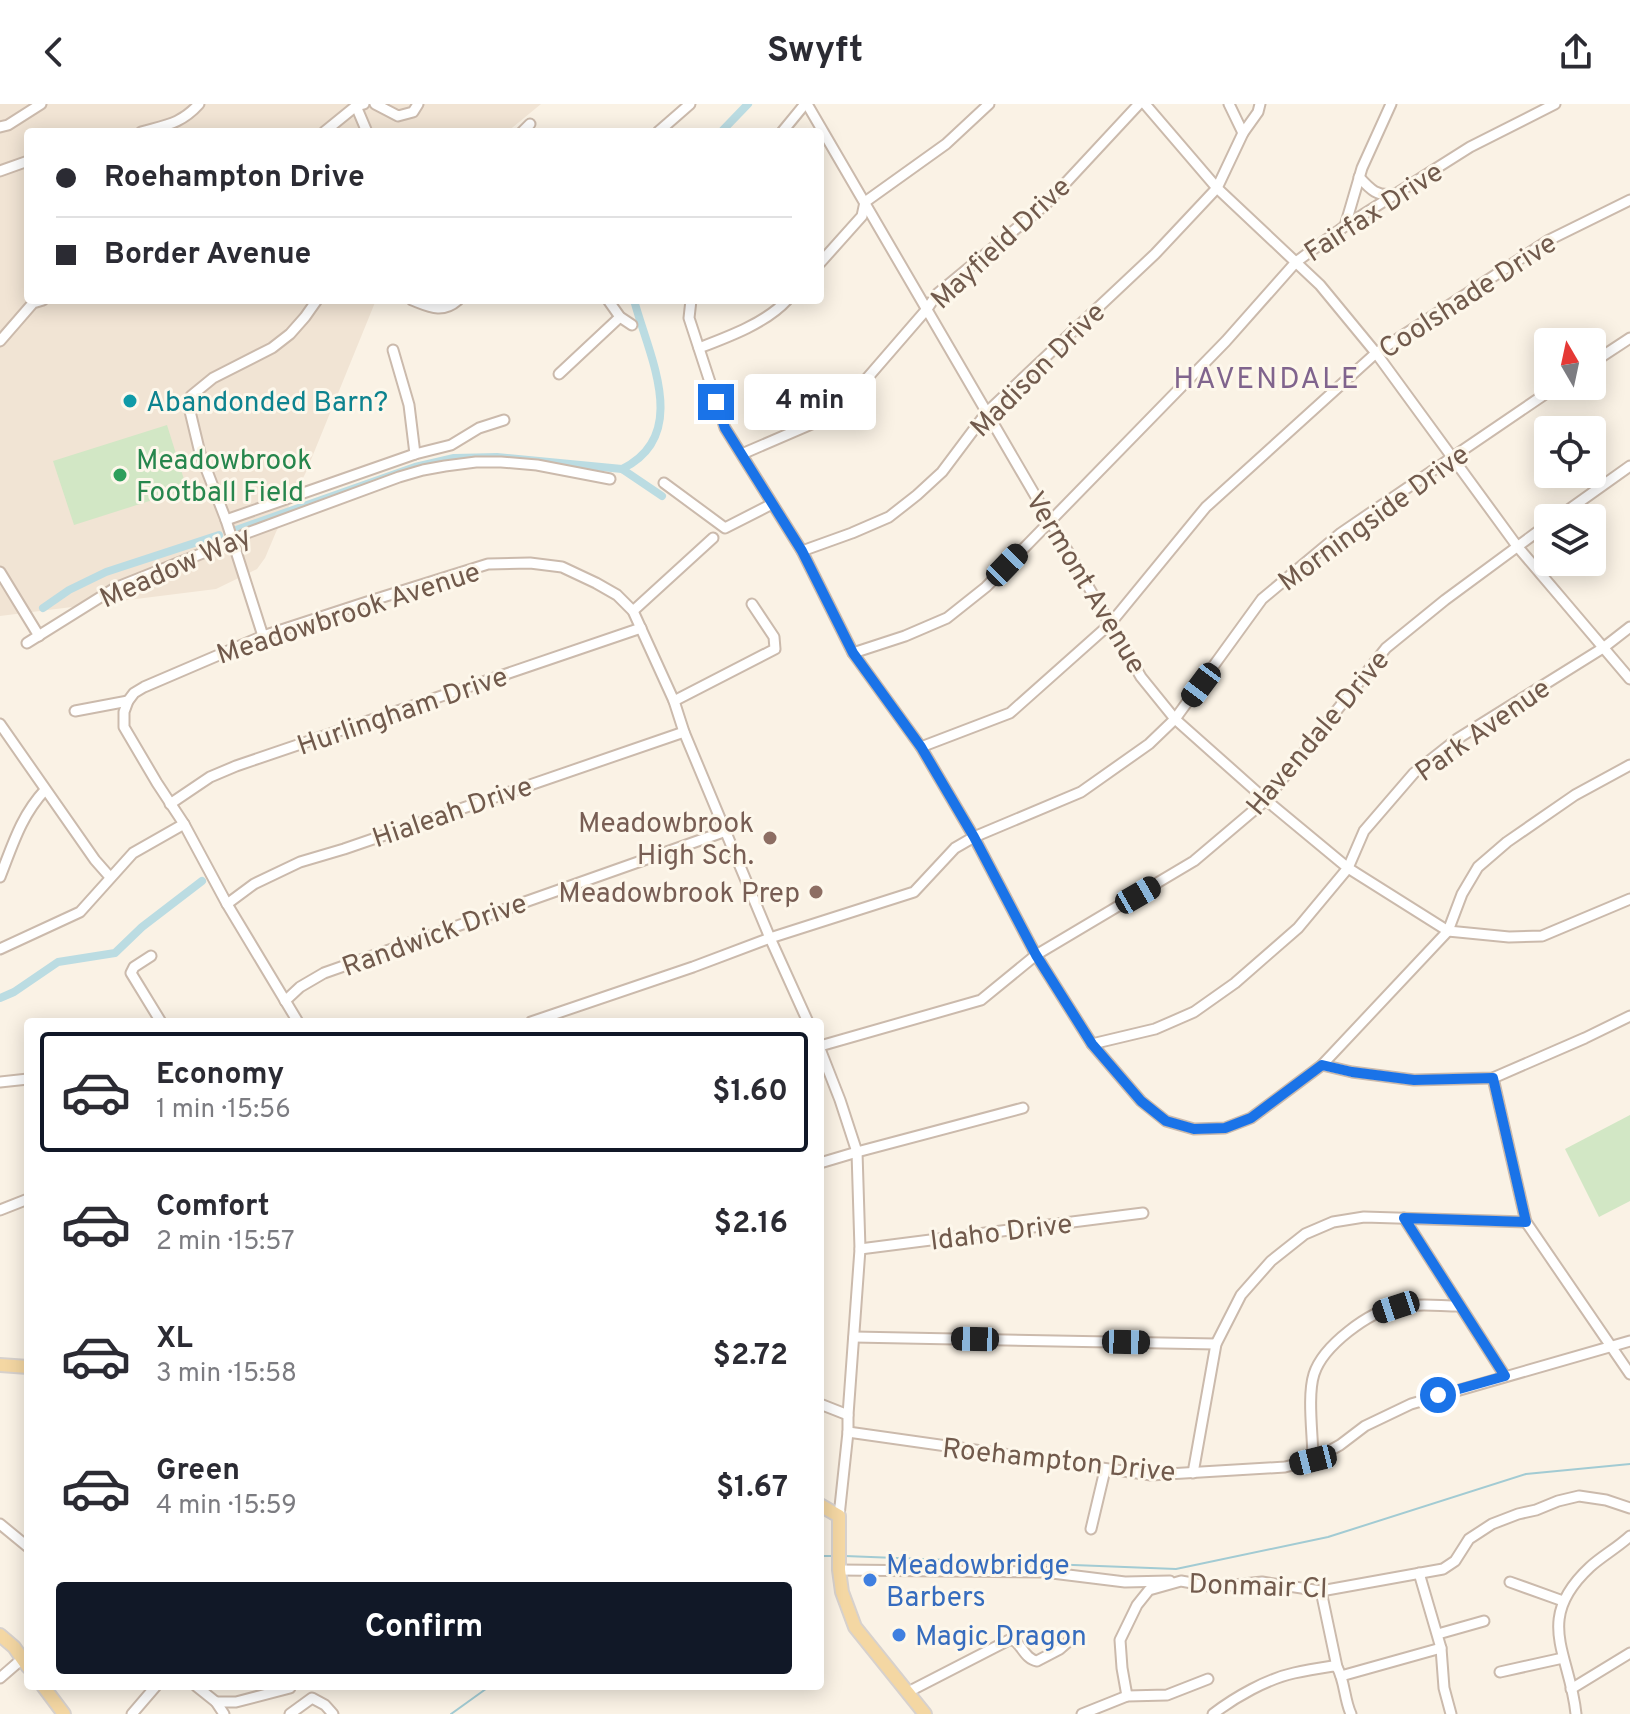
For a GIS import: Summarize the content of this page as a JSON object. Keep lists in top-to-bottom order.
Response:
{
  "streets": {
    "street": [
      "Fairfax Drive",
      "Mayfield Drive",
      "Coolshade Drive",
      "Madison Drive",
      "Morningside Drive",
      "Meadow Way",
      "Vermont Avenue",
      "Meadowbrook Avenue",
      "Hurlingham Drive",
      "Park Avenue",
      "Havendale Drive",
      "Hialeah Drive",
      "Randwick Drive",
      "Idaho Drive",
      "Roehampton Drive",
      "Donmair Cl"
    ]
  },
  "crossings": [
    ["Fairfax Drive", "Vermont Avenue"],
    ["Mayfield Drive", "Vermont Avenue"],
    ["Coolshade Drive", "Vermont Avenue"],
    ["Madison Drive", "Vermont Avenue"],
    ["Morningside Drive", "Vermont Avenue"],
    ["Morningside Drive", "Meadowbrook Avenue"],
    ["Vermont Avenue", "Park Avenue"],
    ["Vermont Avenue", "Havendale Drive"],
    ["Meadowbrook Avenue", "Hurlingham Drive"],
    ["Meadowbrook Avenue", "Hialeah Drive"],
    ["Meadowbrook Avenue", "Randwick Drive"]
  ],
  "districts": ["HAVENDALE"],
  "places": [
    "Abandonded Barn?",
    "Meadowbrook Football Field",
    "Meadowbrook High Sch.",
    "Meadowbrook Prep",
    "Meadowbridge Barbers",
    "Magic Dragon"
  ],
  "north": "top",
  "page": {
    "header": "Swyft",
    "banner": ["Roehampton Drive", "Border Avenue"],
    "bubble": "4 min",
    "list": [
      {
        "name": "Economy",
        "note": "1 min · 15:56",
        "value": "$1.60"
      },
      {
        "name": "Comfort",
        "note": "2 min · 15:57",
        "value": "$2.16"
      },
      {
        "name": "XL",
        "note": "3 min · 15:58",
        "value": "$2.72"
      },
      {
        "name": "Green",
        "note": "4 min · 15:59",
        "value": "$1.67"
      }
    ],
    "buttons": "Confirm"
  }
}
